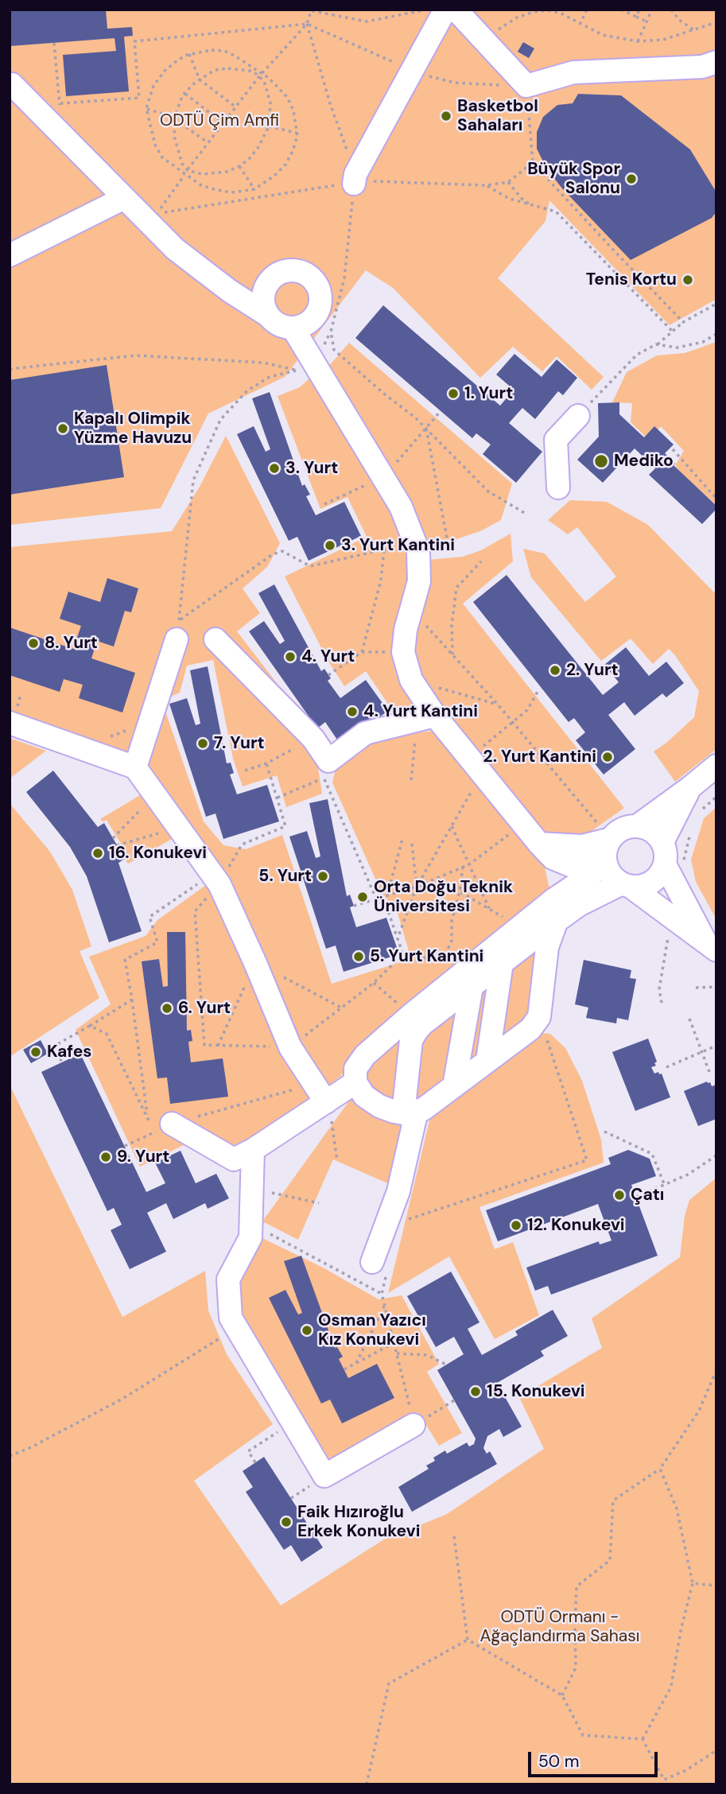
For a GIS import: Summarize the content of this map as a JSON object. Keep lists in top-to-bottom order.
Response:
{
  "parks": ["ODTÜ Çim Amfi", "ODTÜ Ormanı - Ağaçlandırma Sahası"],
  "places": [
    "Basketbol Sahaları",
    "Büyük Spor Salonu",
    "Tenis Kortu",
    "1. Yurt",
    "Kapalı Olimpik Yüzme Havuzu",
    "Mediko",
    "3. Yurt",
    "3. Yurt Kantini",
    "8. Yurt",
    "4. Yurt",
    "2. Yurt",
    "4. Yurt Kantini",
    "7. Yurt",
    "2. Yurt Kantini",
    "16. Konukevi",
    "5. Yurt",
    "Orta Doğu Teknik Üniversitesi",
    "5. Yurt Kantini",
    "6. Yurt",
    "Kafes",
    "9. Yurt",
    "Çatı",
    "12. Konukevi",
    "Osman Yazıcı Kız Konukevi",
    "15. Konukevi",
    "Faik Hızıroğlu Erkek Konukevi"
  ],
  "scale_bar": "50 m"
}
